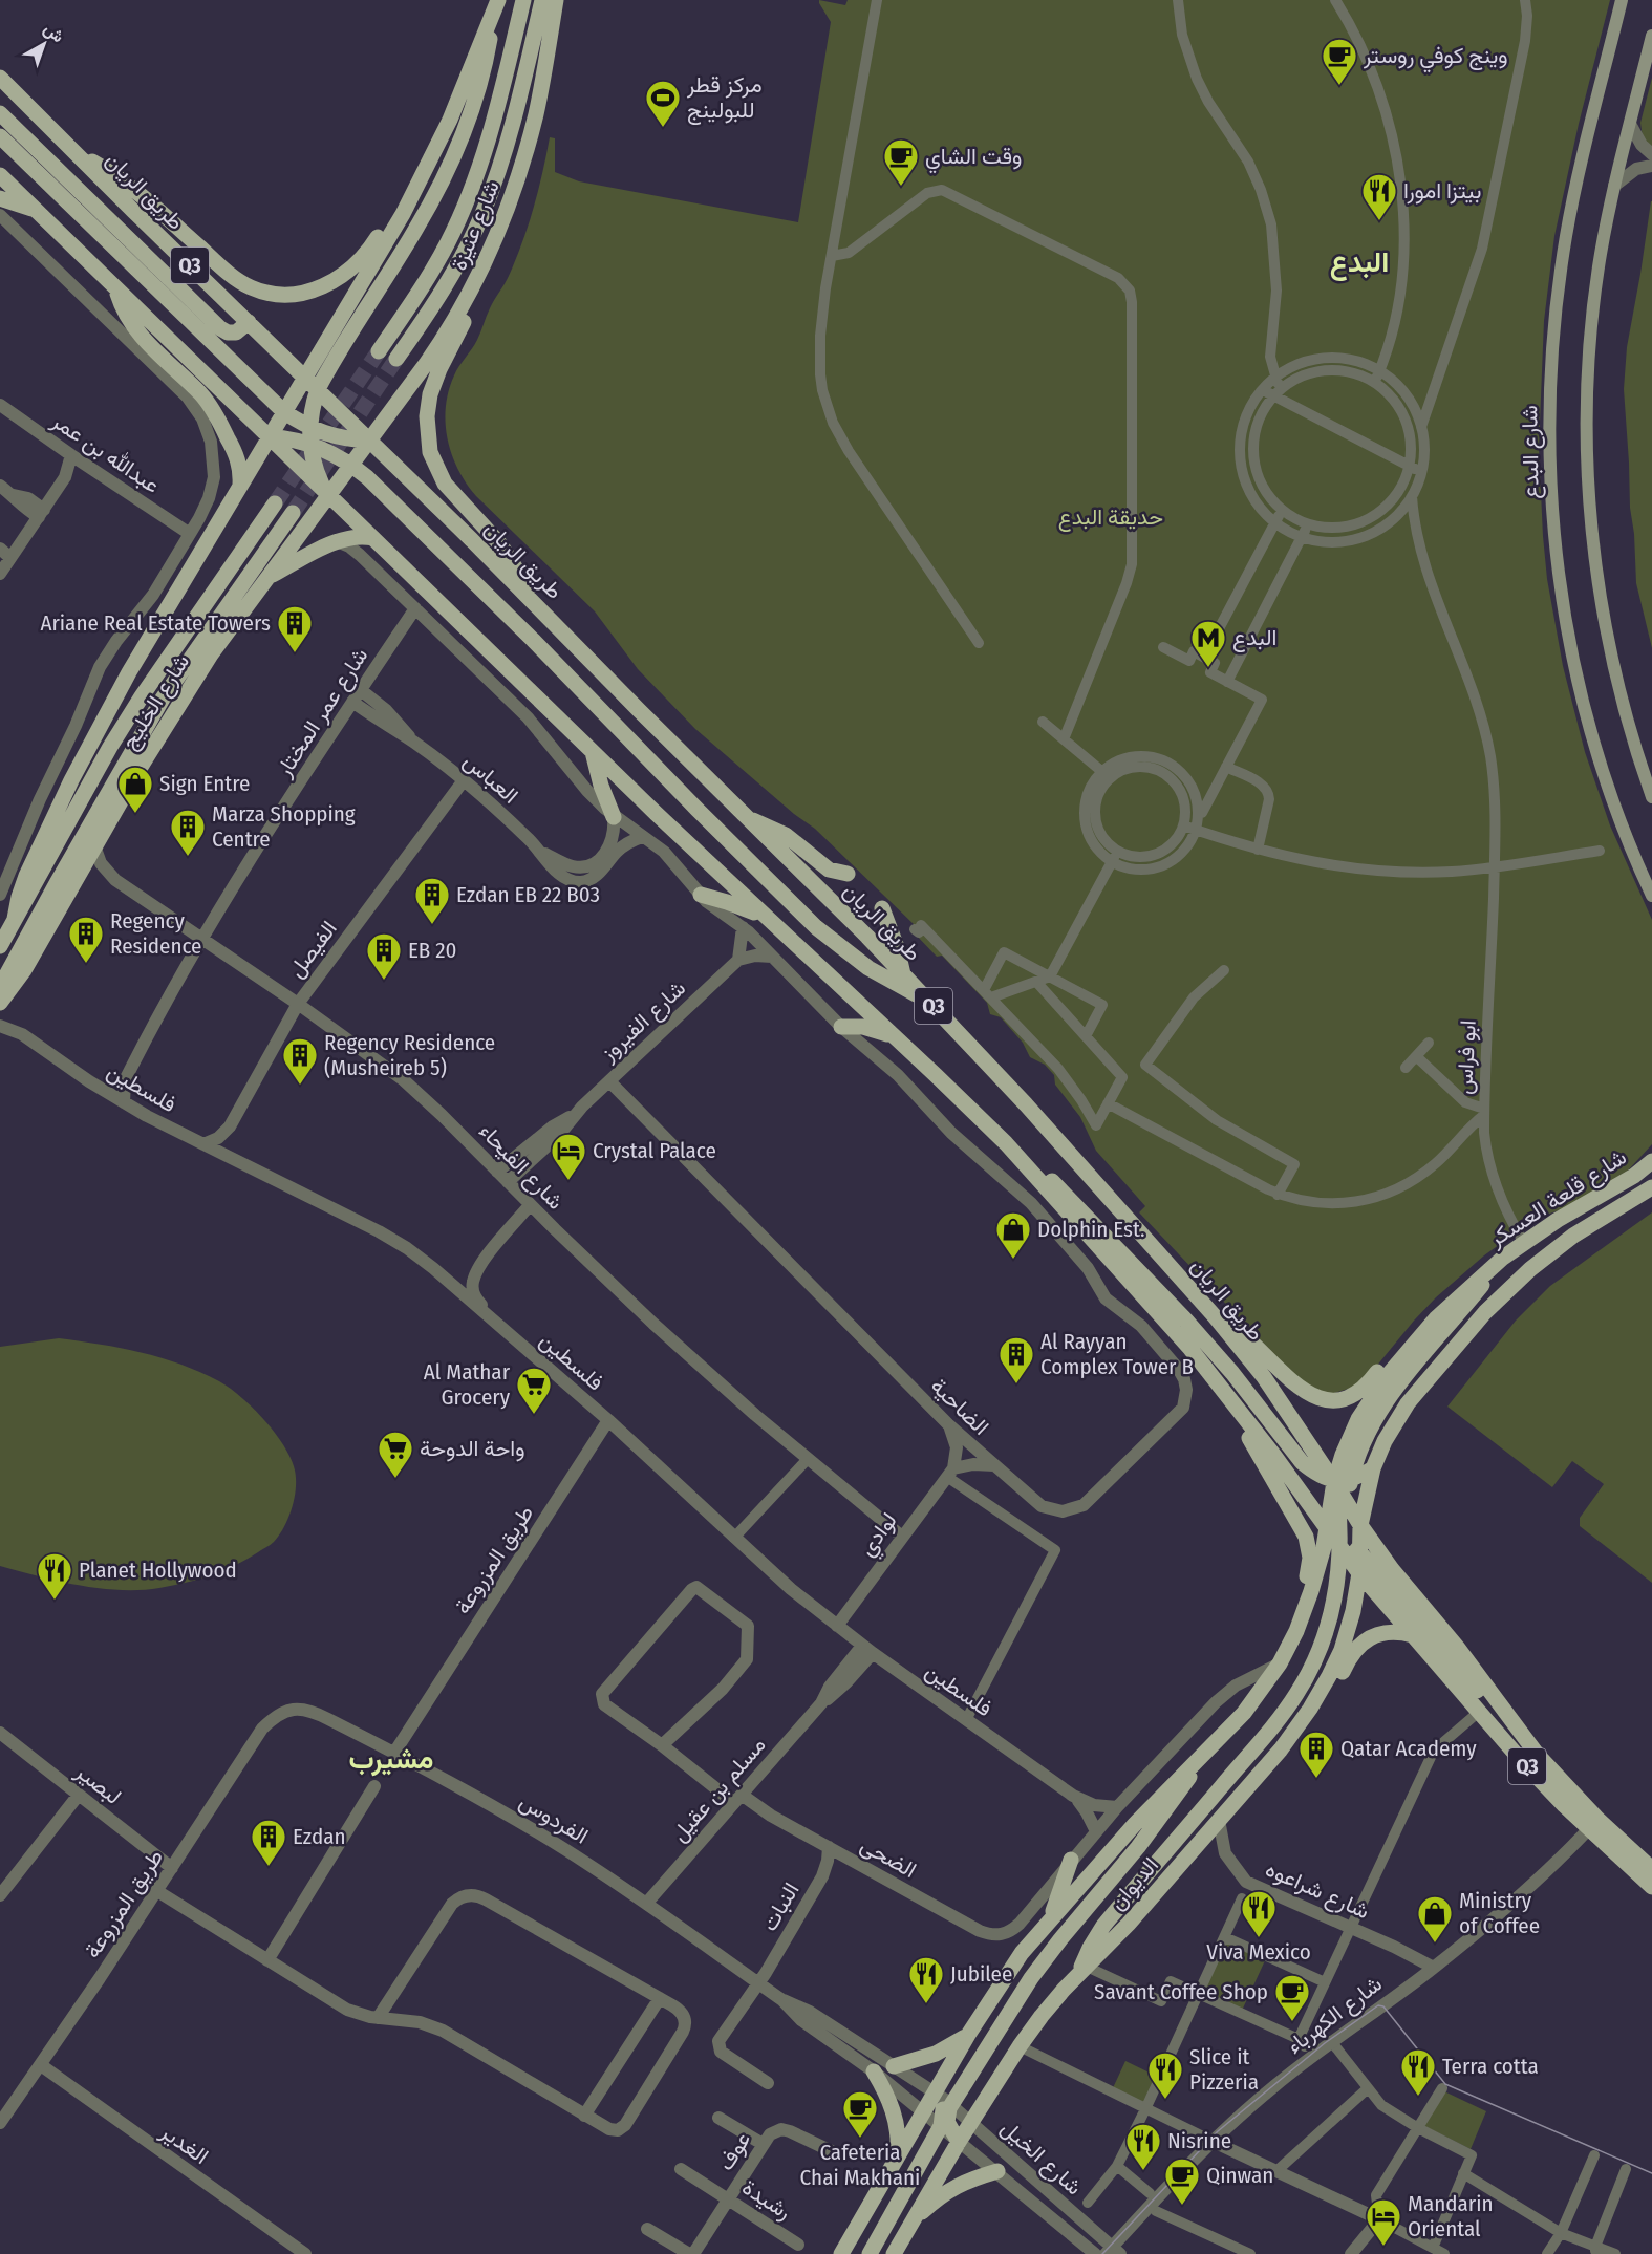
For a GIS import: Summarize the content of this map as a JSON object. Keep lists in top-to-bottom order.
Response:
{
  "streets": {
    "main road": [
      "طريق الريان",
      "شارع عنيزة",
      "Q3",
      "شارع البدع",
      "شارع الخليج",
      "شارع قلعة العسكر",
      "الديوان"
    ],
    "street": [
      "عبدالله بن عمر",
      "شارع عمر المختار",
      "العباس",
      "الفيصل",
      "شارع الفيروز",
      "ابو فراس",
      "فلسطين",
      "شارع الفيحاء",
      "الضاحية",
      "لوادي",
      "طريق المزروعة",
      "لبصير",
      "مسلم بن عقيل",
      "الفردوس",
      "الضحى",
      "شارع شراعوه",
      "النبات",
      "شارع الكهرباء",
      "الغدير",
      "عوف",
      "شارع الخيل",
      "رشيدة"
    ]
  },
  "crossings": [
    ["طريق الريان", "شارع عنيزة"],
    ["طريق الريان", "شارع الخليج"],
    ["طريق الريان", "شارع قلعة العسكر"],
    ["طريق الريان", "الديوان"],
    ["طريق الريان", "شارع الكهرباء"],
    ["شارع عنيزة", "شارع الخليج"],
    ["شارع الخليج", "شارع الفيحاء"],
    ["شارع عمر المختار", "العباس"],
    ["شارع عمر المختار", "فلسطين"],
    ["شارع عمر المختار", "شارع الفيحاء"],
    ["العباس", "الفيصل"],
    ["الفيصل", "فلسطين"],
    ["الفيصل", "شارع الفيحاء"],
    ["شارع الفيروز", "شارع الفيحاء"],
    ["شارع الفيروز", "الضاحية"],
    ["ابو فراس", "شارع قلعة العسكر"],
    ["فلسطين", "لوادي"],
    ["فلسطين", "طريق المزروعة"],
    ["فلسطين", "مسلم بن عقيل"],
    ["شارع الفيحاء", "لوادي"],
    ["شارع قلعة العسكر", "الديوان"],
    ["طريق المزروعة", "لبصير"],
    ["طريق المزروعة", "الفردوس"],
    ["طريق المزروعة", "الغدير"],
    ["مسلم بن عقيل", "الفردوس"],
    ["مسلم بن عقيل", "الضحى"],
    ["الفردوس", "الديوان"],
    ["الفردوس", "النبات"],
    ["الفردوس", "شارع الخيل"],
    ["الضحى", "النبات"],
    ["الديوان", "شارع شراعوه"],
    ["الديوان", "شارع الخيل"],
    ["شارع شراعوه", "شارع الكهرباء"],
    ["شارع الكهرباء", "شارع الخيل"],
    ["عوف", "رشيدة"]
  ],
  "districts": ["البدع", "مشيرب"],
  "parks": ["حديقة البدع"],
  "places": {
    "cafe": [
      "وينج كوفي روستر",
      "وقت الشاي",
      "Savant Coffee Shop",
      "Cafeteria Chai Makhani",
      "Qinwan"
    ],
    "sports": ["مركز قطر للبولينج"],
    "restaurant": [
      "بيتزا امورا",
      "Planet Hollywood",
      "Viva Mexico",
      "Jubilee",
      "Terra cotta",
      "Slice it Pizzeria",
      "Nisrine"
    ],
    "building": [
      "Ariane Real Estate Towers",
      "Marza Shopping Centre",
      "Ezdan EB 22 B03",
      "Regency Residence",
      "EB 20",
      "Regency Residence (Musheireb 5)",
      "Al Rayyan Complex Tower B",
      "Qatar Academy",
      "Ezdan"
    ],
    "metro station": ["البدع"],
    "shop": ["Sign Entre", "Dolphin Est.", "Ministry of Coffee"],
    "hotel": ["Crystal Palace", "Mandarin Oriental"],
    "supermarket": ["Al Mathar Grocery", "واحة الدوحة"]
  },
  "north": "top right"
}
